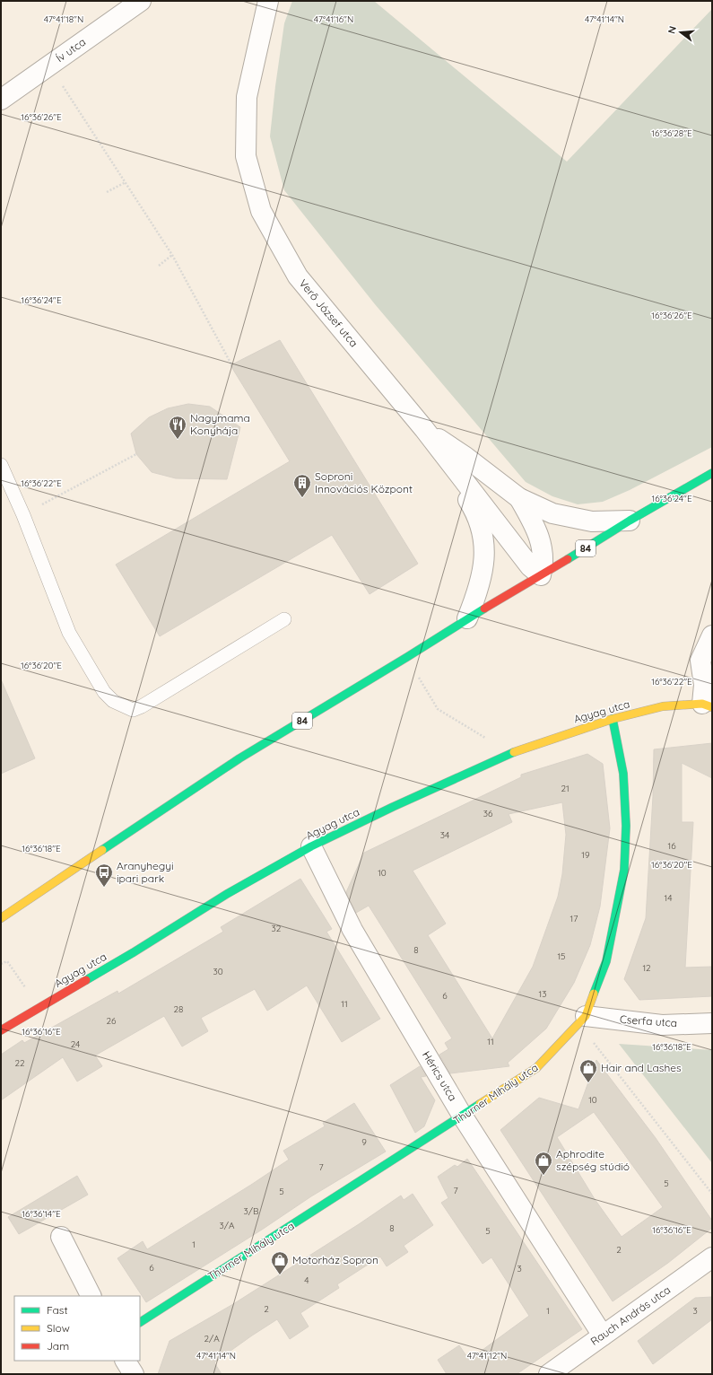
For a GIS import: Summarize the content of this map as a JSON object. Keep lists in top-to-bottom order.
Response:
{
  "streets": {
    "street": [
      "Ív utca",
      "Verő József utca",
      "84",
      "Agyag utca",
      "Cserfa utca",
      "Hérics utca",
      "Thurner Mihály utca",
      "Rauch András utca"
    ]
  },
  "crossings": [
    ["Verő József utca", "84"],
    ["Agyag utca", "Hérics utca"],
    ["Agyag utca", "Thurner Mihály utca"],
    ["Cserfa utca", "Thurner Mihály utca"],
    ["Hérics utca", "Thurner Mihály utca"],
    ["Hérics utca", "Rauch András utca"]
  ],
  "places": {
    "restaurant": ["Nagymama Konyhája"],
    "building": ["Soproni Innovációs Központ"],
    "bus stop": ["Aranyhegyi ipari park"],
    "shop": ["Hair and Lashes", "Aphrodite szépség stúdió", "Motorház Sopron"]
  },
  "house_numbers": [
    "21",
    "36",
    "34",
    "16",
    "19",
    "10",
    "14",
    "17",
    "32",
    "8",
    "15",
    "12",
    "30",
    "13",
    "6",
    "11",
    "28",
    "26",
    "11",
    "24",
    "22",
    "10",
    "9",
    "7",
    "5",
    "7",
    "5",
    "3/B",
    "3/A",
    "8",
    "5",
    "1",
    "2",
    "6",
    "3",
    "4",
    "2",
    "1",
    "3",
    "2/A"
  ],
  "legend": ["Fast", "Slow", "Jam"],
  "north": "left",
  "coordinates": [
    "47°41'18\"N",
    "47°41'16\"N",
    "47°41'14\"N",
    "16°36'26\"E",
    "16°36'28\"E",
    "16°36'24\"E",
    "16°36'22\"E",
    "16°36'20\"E",
    "16°36'18\"E",
    "16°36'16\"E",
    "16°36'14\"E",
    "47°41'12\"N"
  ]
}
